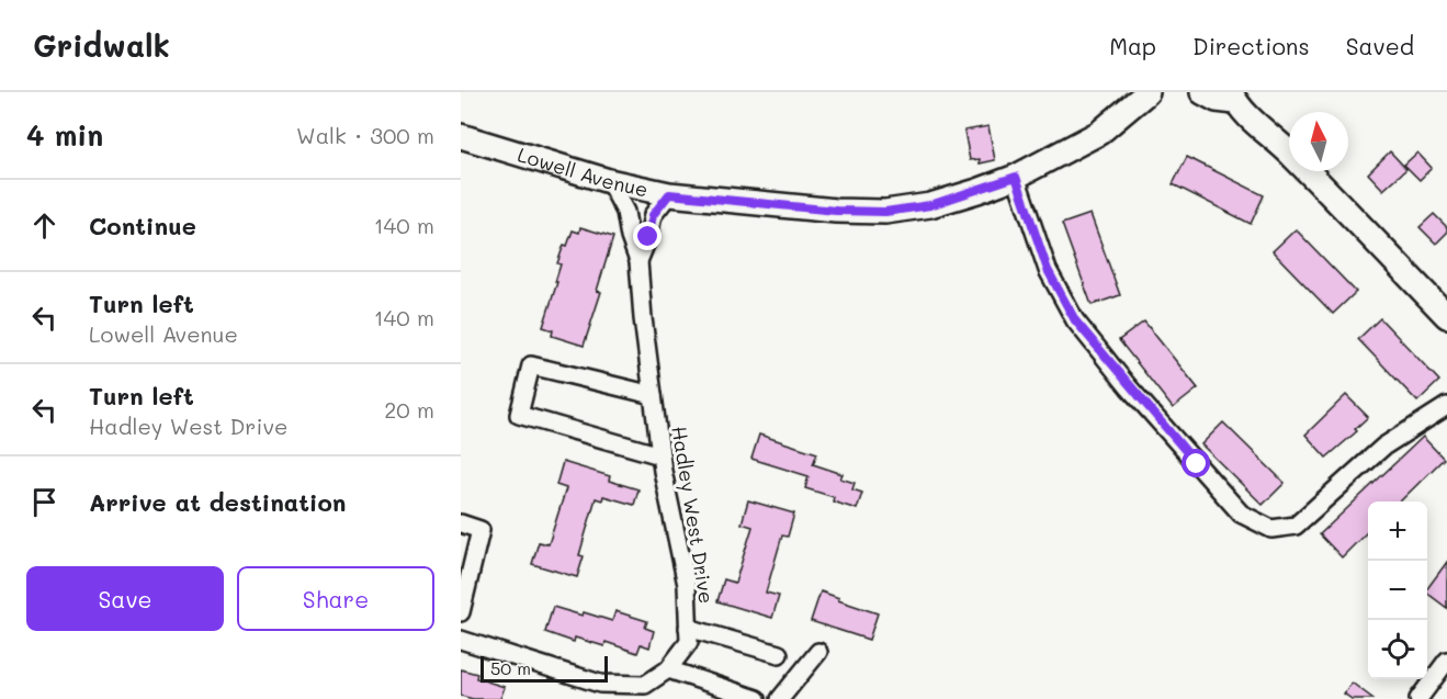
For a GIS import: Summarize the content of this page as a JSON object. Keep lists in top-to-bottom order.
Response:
{
  "streets": {
    "main road": ["Lowell Avenue"],
    "street": ["Hadley West Drive"]
  },
  "crossings": [
    ["Lowell Avenue", "Hadley West Drive"]
  ],
  "scale_bar": "50 m",
  "north": "top",
  "page": {
    "header": "Gridwalk",
    "nav": ["Map", "Directions", "Saved"],
    "heading": ["4 min", "Walk · 300 m"],
    "list": [
      ["Continue", "140 m"],
      ["Turn left", "Lowell Avenue", "140 m"],
      ["Turn left", "Hadley West Drive", "20 m"],
      "Arrive at destination"
    ],
    "map_buttons": ["+", "−"],
    "buttons": ["Save", "Share"],
    "scale": "50 m"
  }
}
